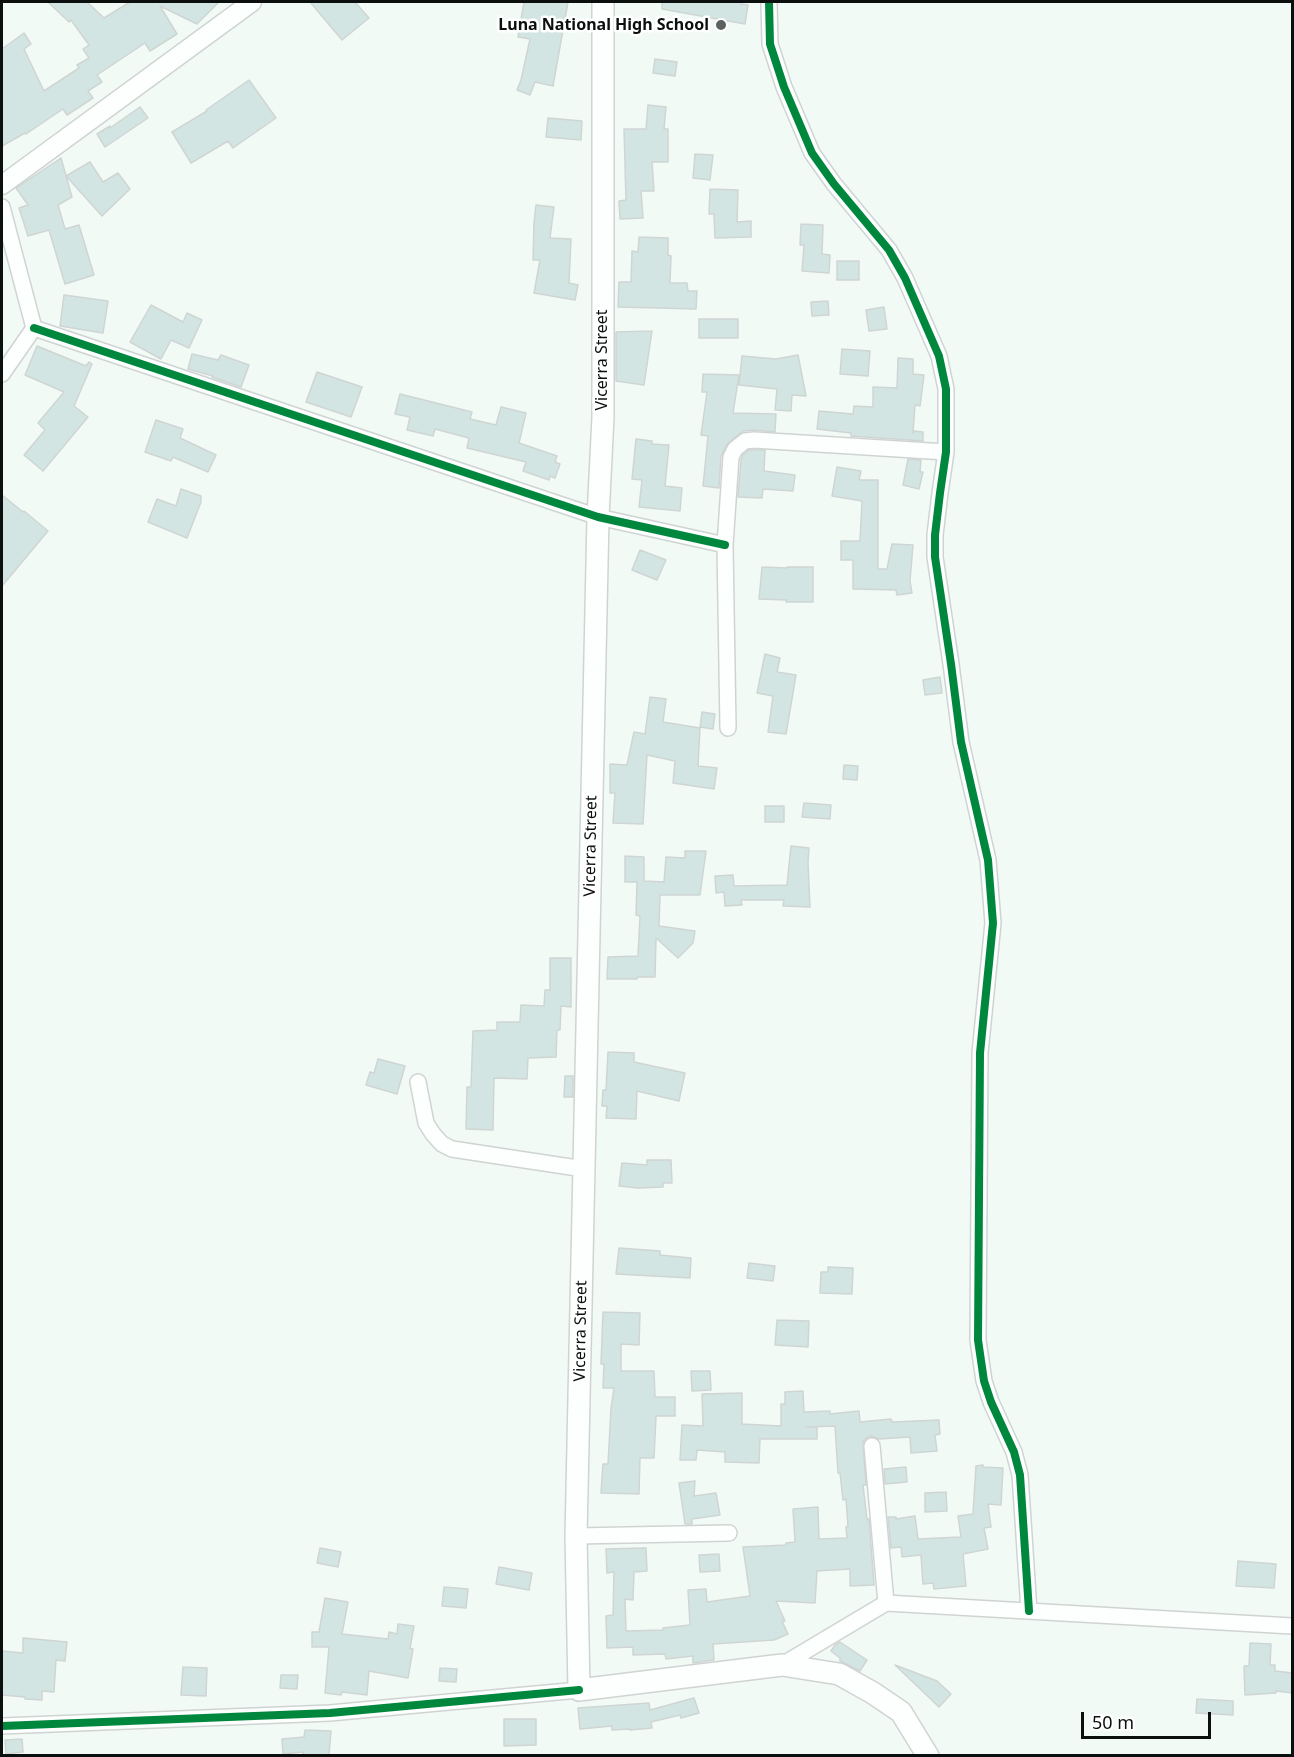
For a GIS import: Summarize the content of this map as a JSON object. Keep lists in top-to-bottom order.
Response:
{
  "streets": {
    "main road": ["Vicerra Street"]
  },
  "places": ["Luna National High School"],
  "scale_bar": "50 m"
}
